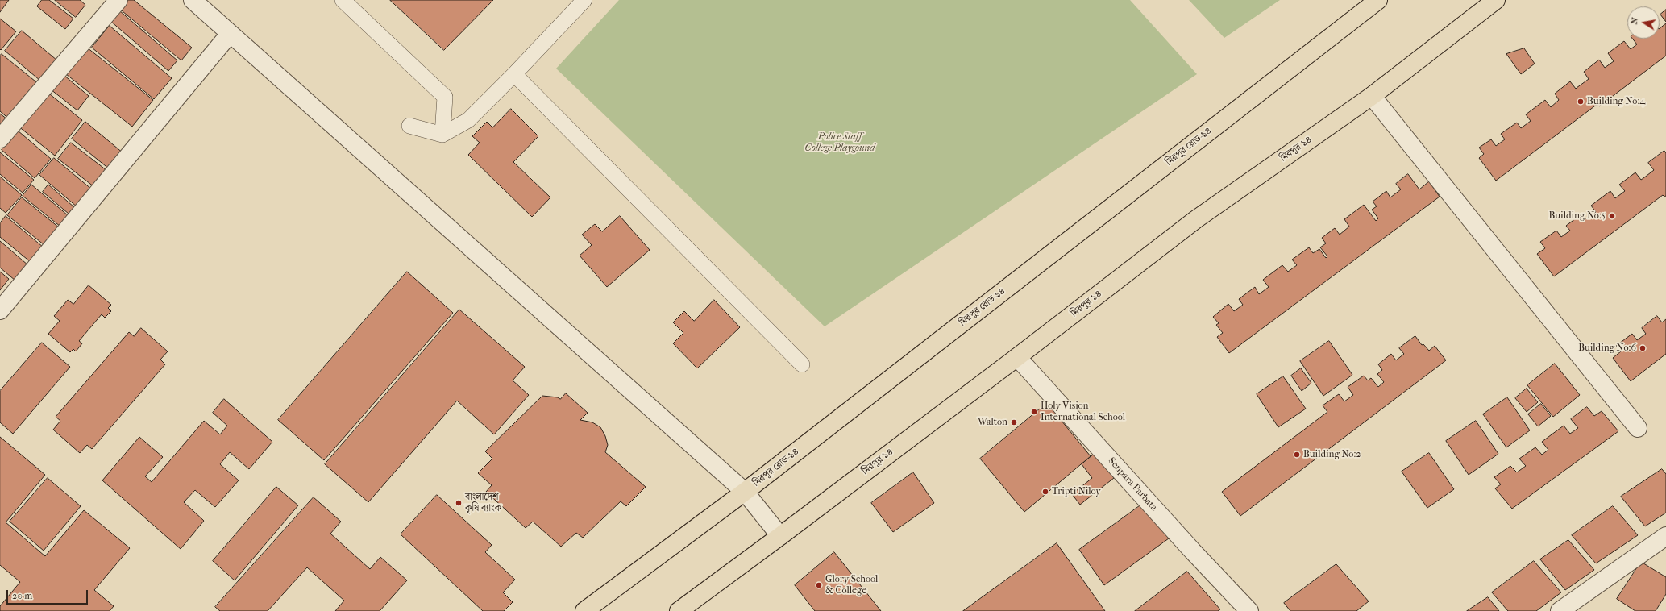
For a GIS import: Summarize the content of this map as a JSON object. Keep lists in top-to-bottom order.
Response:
{
  "streets": {
    "main road": ["মিরপুর রোড-১৪", "মিরপুর ১৪"],
    "street": ["Senpara Parbata"]
  },
  "crossings": [
    ["মিরপুর ১৪", "Senpara Parbata"]
  ],
  "parks": ["Police Staff College Playgound"],
  "places": [
    "Building No:4",
    "Building No:5",
    "Building No:6",
    "Holy Vision International School",
    "Walton",
    "Building No:2",
    "Tripti Niloy",
    "বাংলাদেশ কৃষি ব্যাংক",
    "Glory School & College"
  ],
  "scale_bar": "20 m",
  "north": "left"
}
